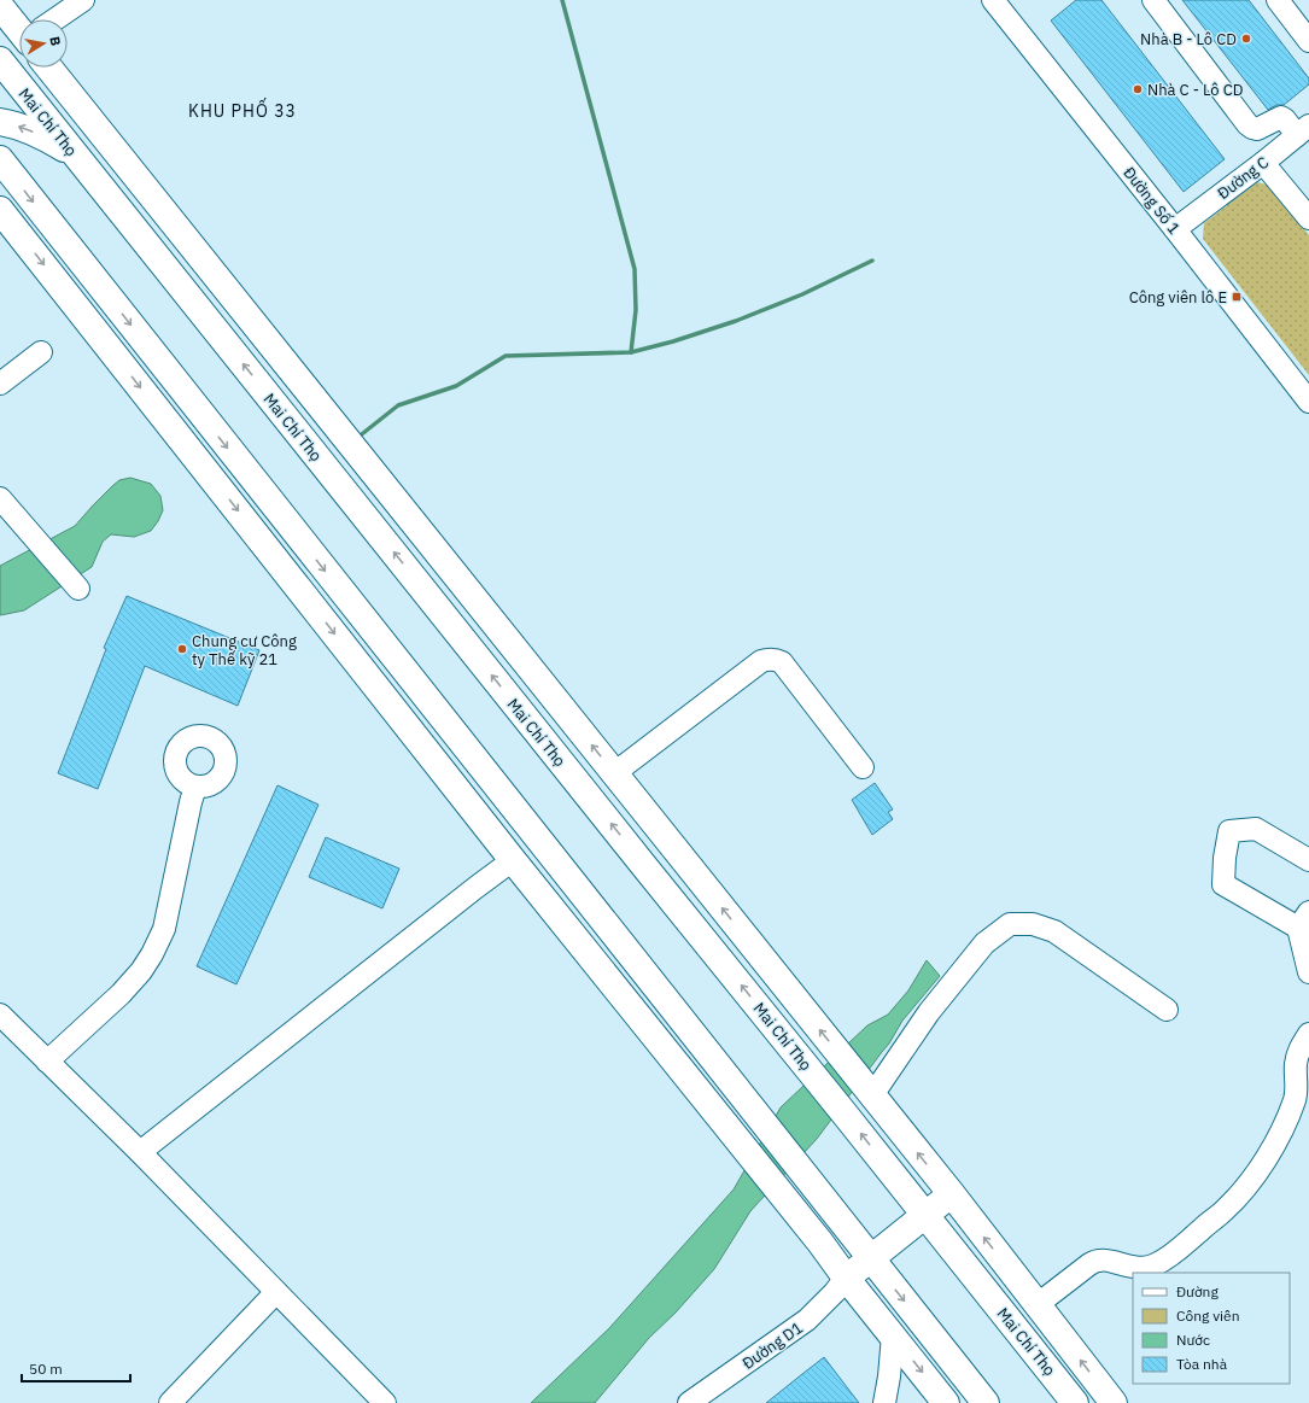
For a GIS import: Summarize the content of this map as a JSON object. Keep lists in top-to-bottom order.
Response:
{
  "streets": {
    "main road": ["Mai Chí Thọ"],
    "street": ["Đường C", "Đường Số 1", "Đường D1"]
  },
  "crossings": [
    ["Đường C", "Đường Số 1"]
  ],
  "districts": ["KHU PHỐ 33"],
  "places": {
    "other": ["Nhà B - Lô CD", "Nhà C - Lô CD", "Chung cư Công ty Thế kỹ 21"],
    "transit": ["Công viên lô E"]
  },
  "legend": [
    "Đường",
    "Công viên",
    "Nước",
    "Tòa nhà"
  ],
  "scale_bar": "50 m",
  "north": "right"
}
